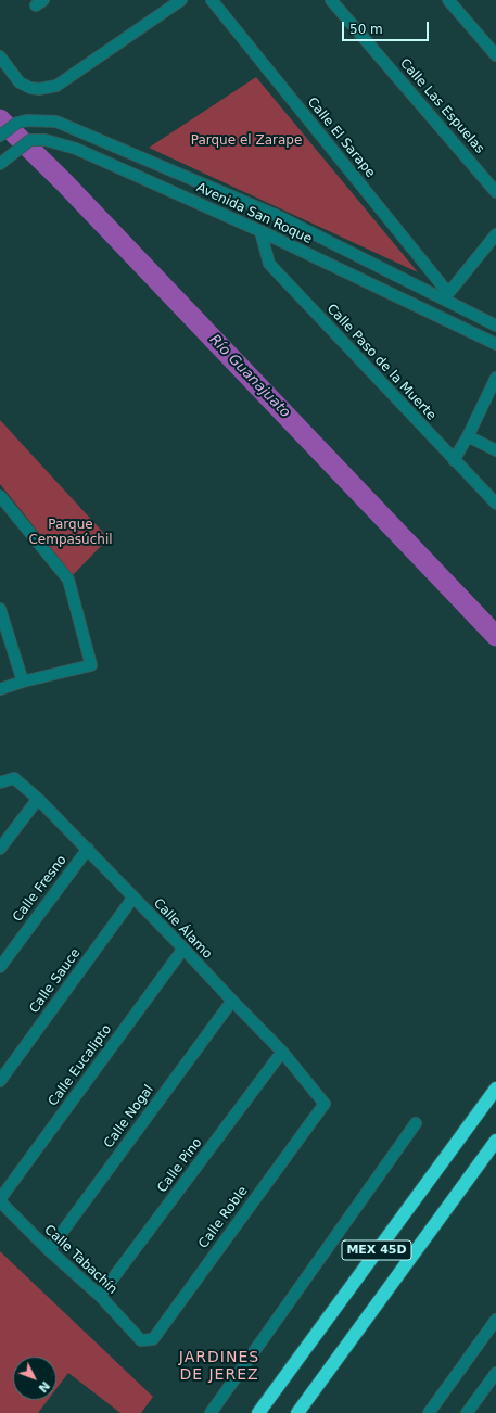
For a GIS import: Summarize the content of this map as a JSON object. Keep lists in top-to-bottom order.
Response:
{
  "streets": {
    "highway": ["MEX 45D"],
    "street": [
      "Calle Las Espuelas",
      "Calle El Sarape",
      "Avenida San Roque",
      "Calle Paso de la Muerte",
      "Calle Fresno",
      "Calle Álamo",
      "Calle Sauce",
      "Calle Eucalipto",
      "Calle Nogal",
      "Calle Pino",
      "Calle Roble",
      "Calle Tabachín"
    ]
  },
  "crossings": [
    ["Calle El Sarape", "Avenida San Roque"],
    ["Avenida San Roque", "Calle Paso de la Muerte"],
    ["Calle Fresno", "Calle Álamo"],
    ["Calle Álamo", "Calle Sauce"],
    ["Calle Álamo", "Calle Eucalipto"],
    ["Calle Álamo", "Calle Nogal"],
    ["Calle Álamo", "Calle Pino"],
    ["Calle Álamo", "Calle Roble"],
    ["Calle Eucalipto", "Calle Tabachín"],
    ["Calle Nogal", "Calle Tabachín"],
    ["Calle Pino", "Calle Tabachín"],
    ["Calle Roble", "Calle Tabachín"]
  ],
  "districts": ["JARDINES DE JEREZ"],
  "water": ["Río Guanajuato"],
  "parks": ["Parque el Zarape", "Parque Cempasúchil"],
  "scale_bar": "50 m",
  "north": "bottom right"
}
